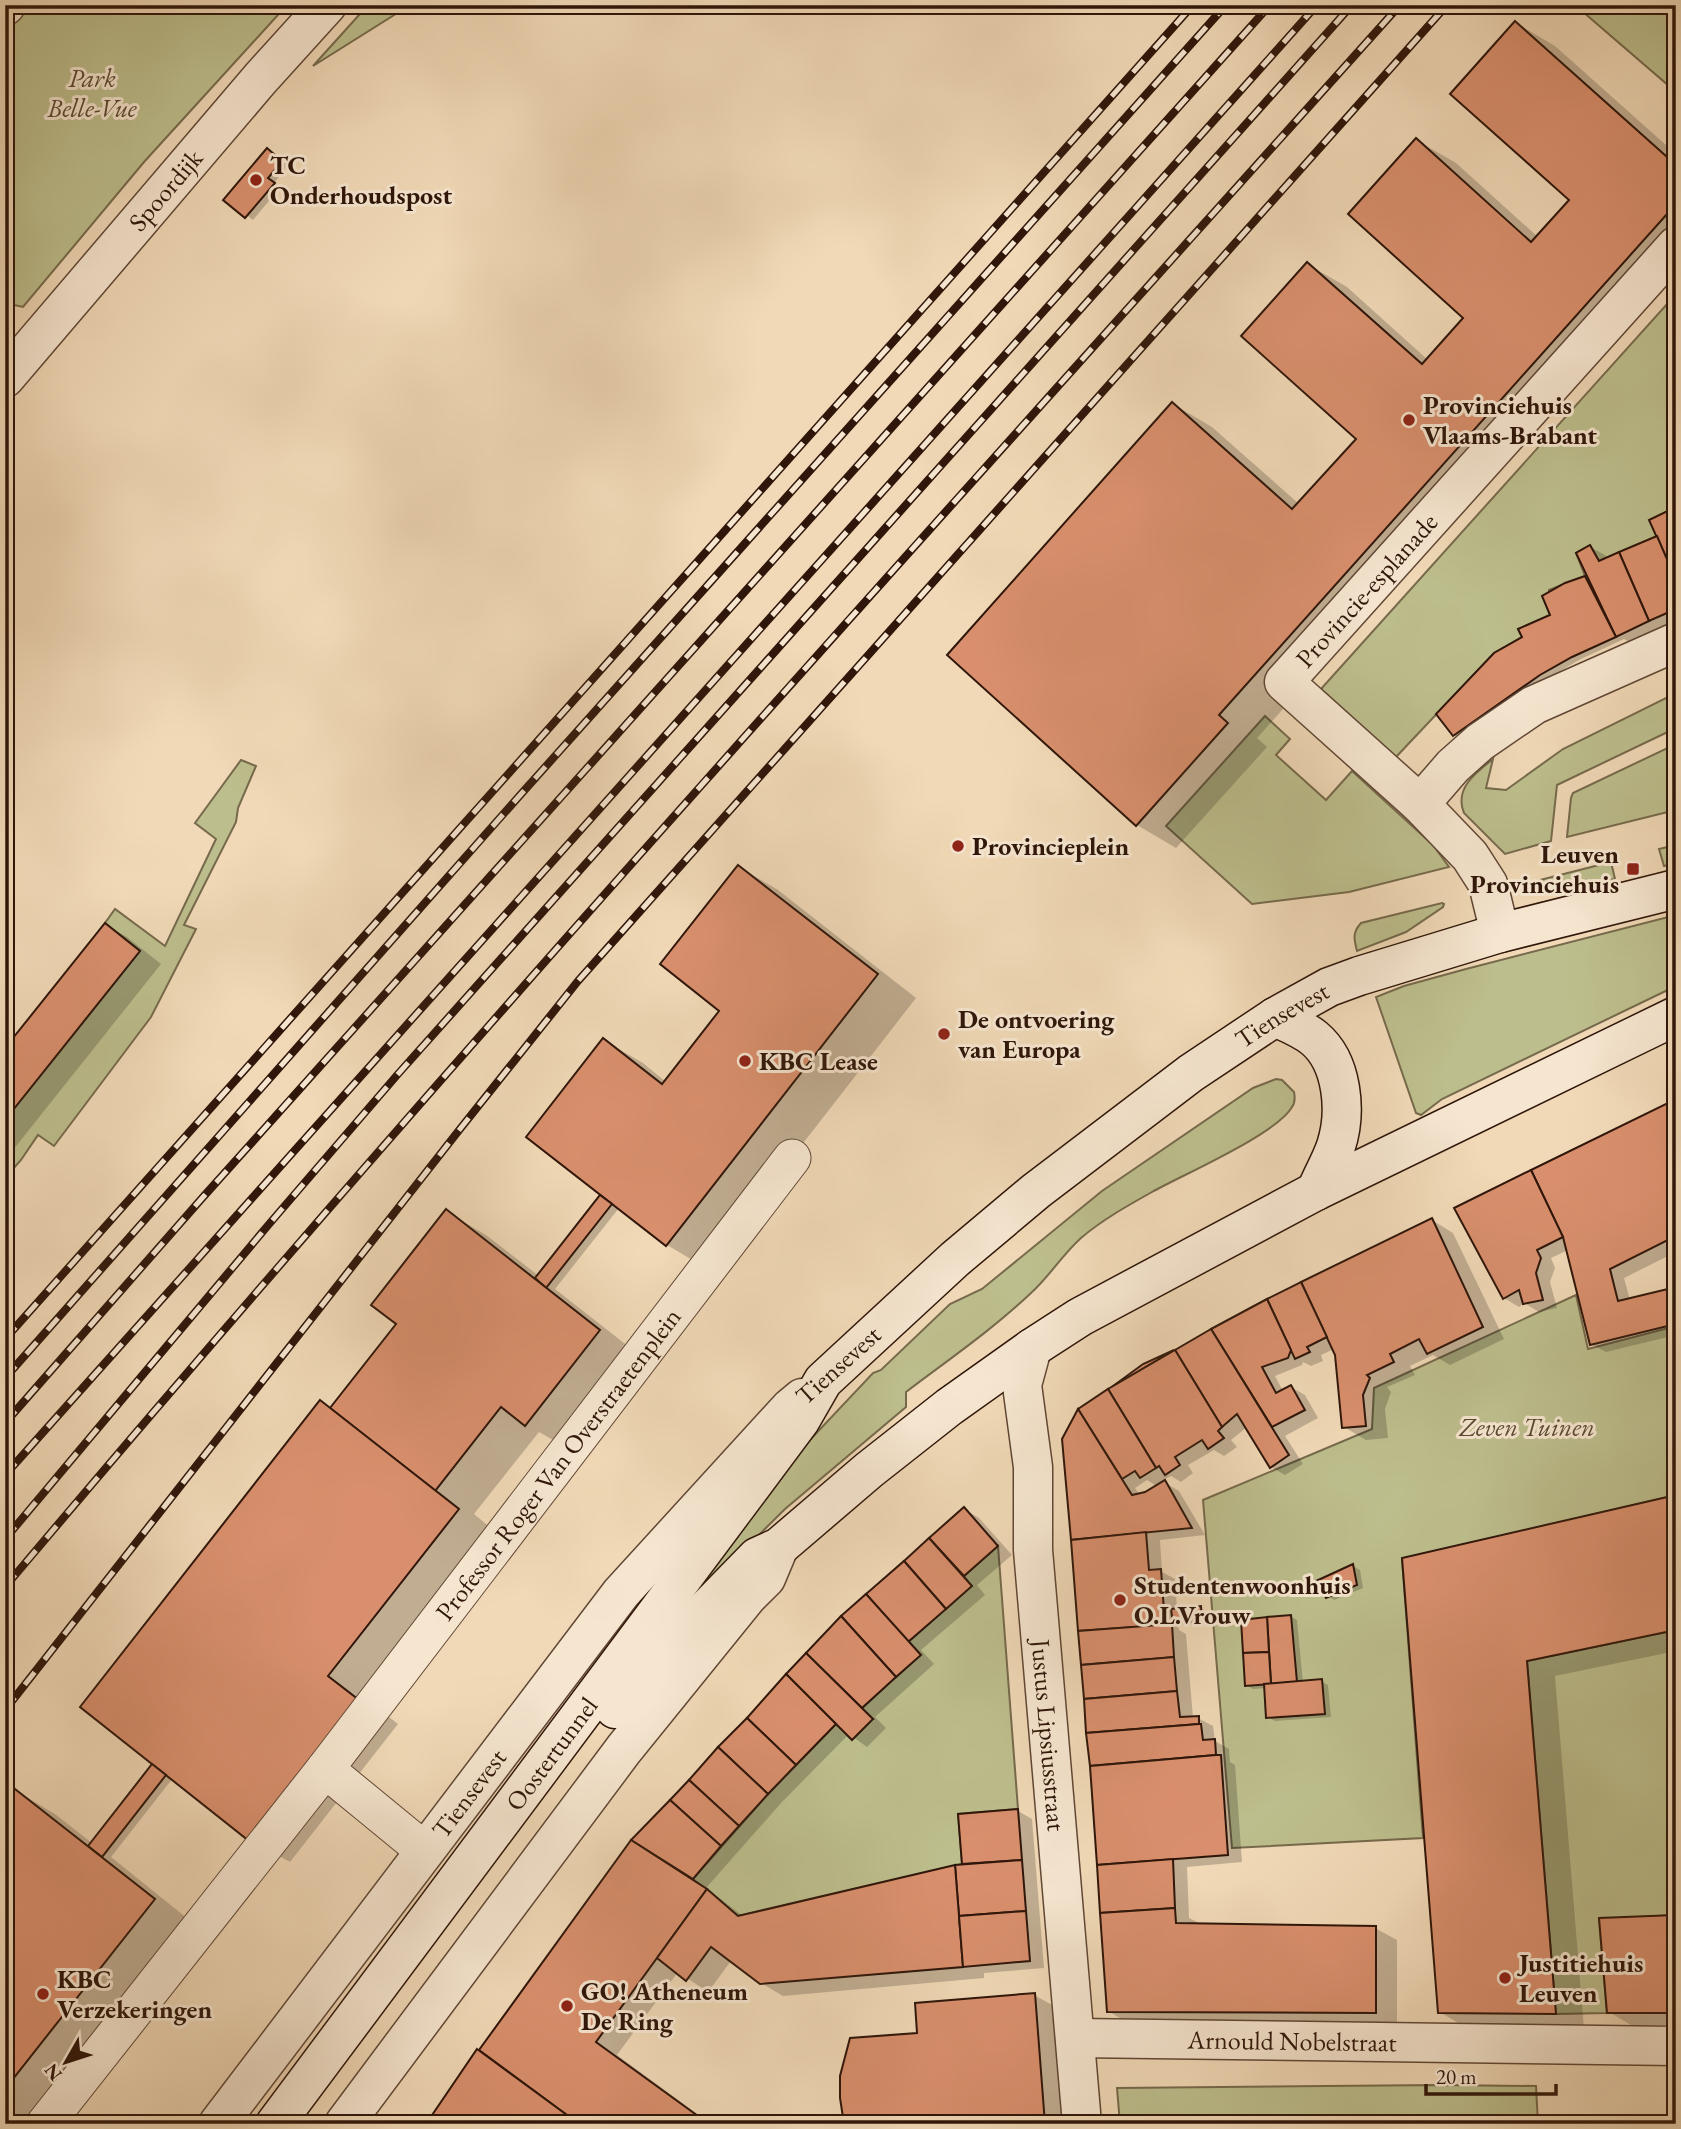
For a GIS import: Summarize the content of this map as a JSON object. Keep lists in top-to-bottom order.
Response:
{
  "streets": {
    "street": [
      "Spoordijk",
      "Provincie-esplanade",
      "Tiensevest",
      "Professor Roger Van Overstraetenplein",
      "Justus Lipsiusstraat",
      "Oostertunnel",
      "Arnould Nobelstraat"
    ]
  },
  "crossings": [
    ["Provincie-esplanade", "Tiensevest"],
    ["Tiensevest", "Oostertunnel"],
    ["Justus Lipsiusstraat", "Arnould Nobelstraat"]
  ],
  "parks": ["Park Belle-Vue", "Zeven Tuinen"],
  "places": {
    "other": [
      "TC Onderhoudspost",
      "Provinciehuis Vlaams-Brabant",
      "Provincieplein",
      "De ontvoering van Europa",
      "KBC Lease",
      "Studentenwoonhuis O.L.Vrouw",
      "Justitiehuis Leuven",
      "KBC Verzekeringen",
      "GO! Atheneum De Ring"
    ],
    "transit": ["Leuven Provinciehuis"]
  },
  "scale_bar": "20 m",
  "north": "bottom left"
}
